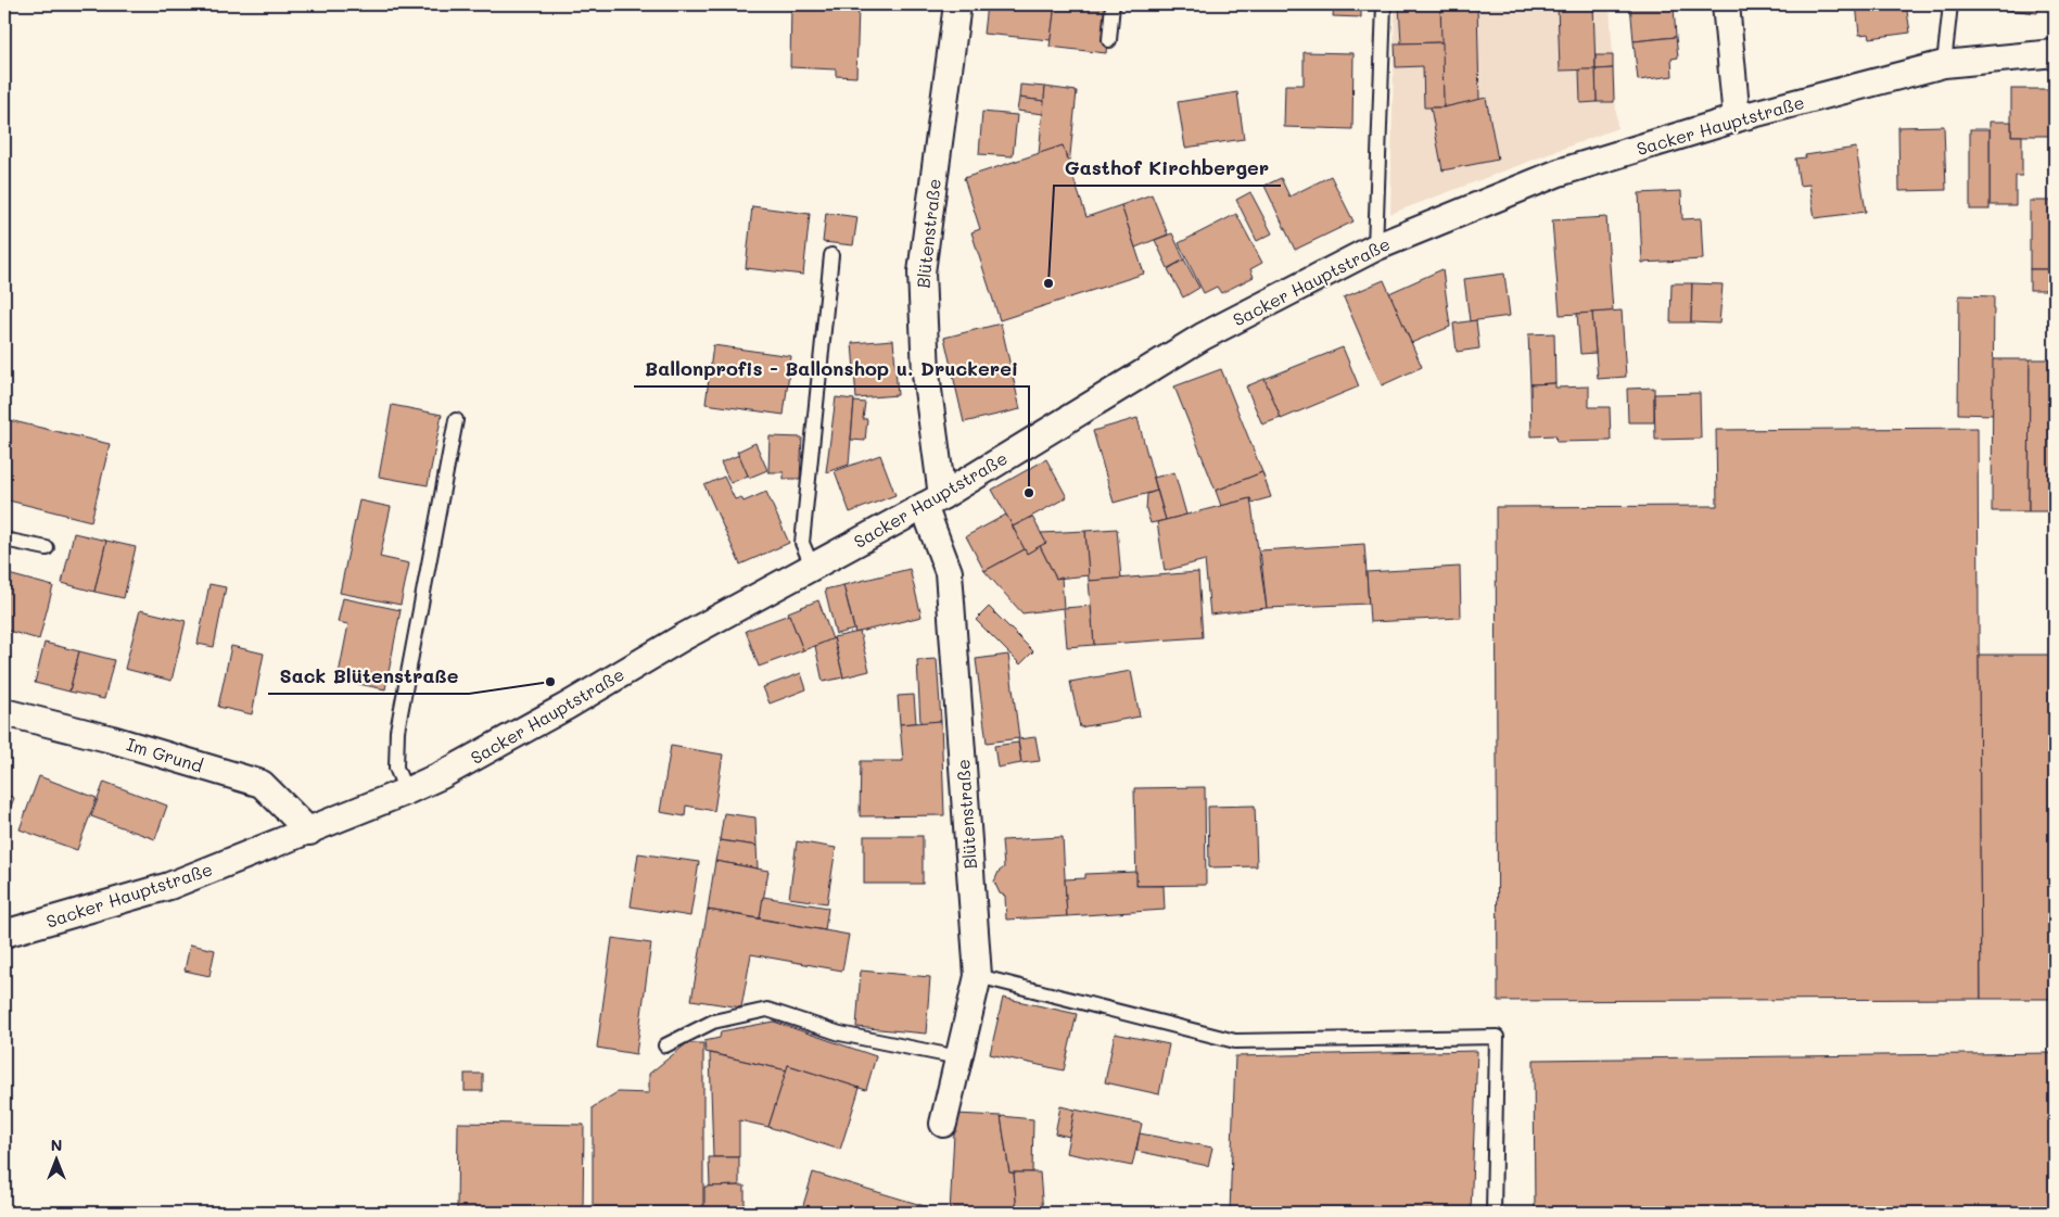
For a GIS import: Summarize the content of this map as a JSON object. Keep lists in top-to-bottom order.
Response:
{
  "streets": {
    "street": ["Sacker Hauptstraße", "Blütenstraße", "Im Grund"]
  },
  "crossings": [
    ["Sacker Hauptstraße", "Blütenstraße"],
    ["Sacker Hauptstraße", "Im Grund"]
  ],
  "places": ["Gasthof Kirchberger", "Ballonprofis - Ballonshop u. Druckerei", "Sack Blütenstraße"],
  "north": "top"
}
